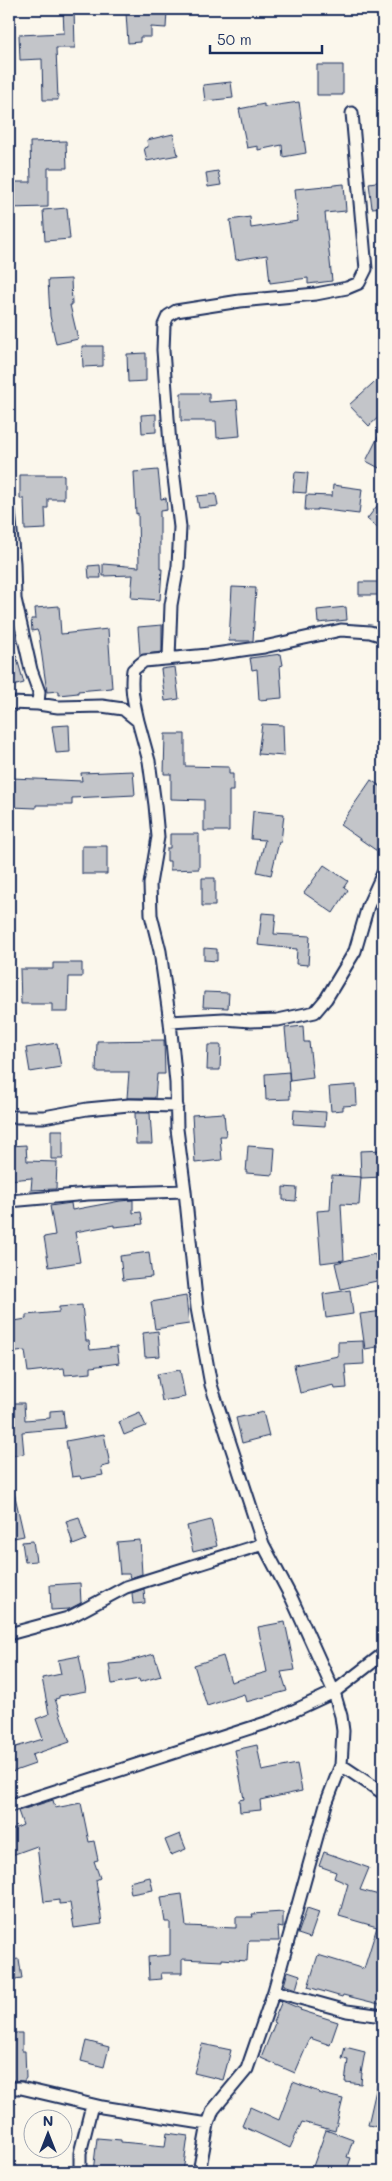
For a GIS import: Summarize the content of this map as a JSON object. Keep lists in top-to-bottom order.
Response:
{
  "scale_bar": "50 m",
  "north": "top"
}
